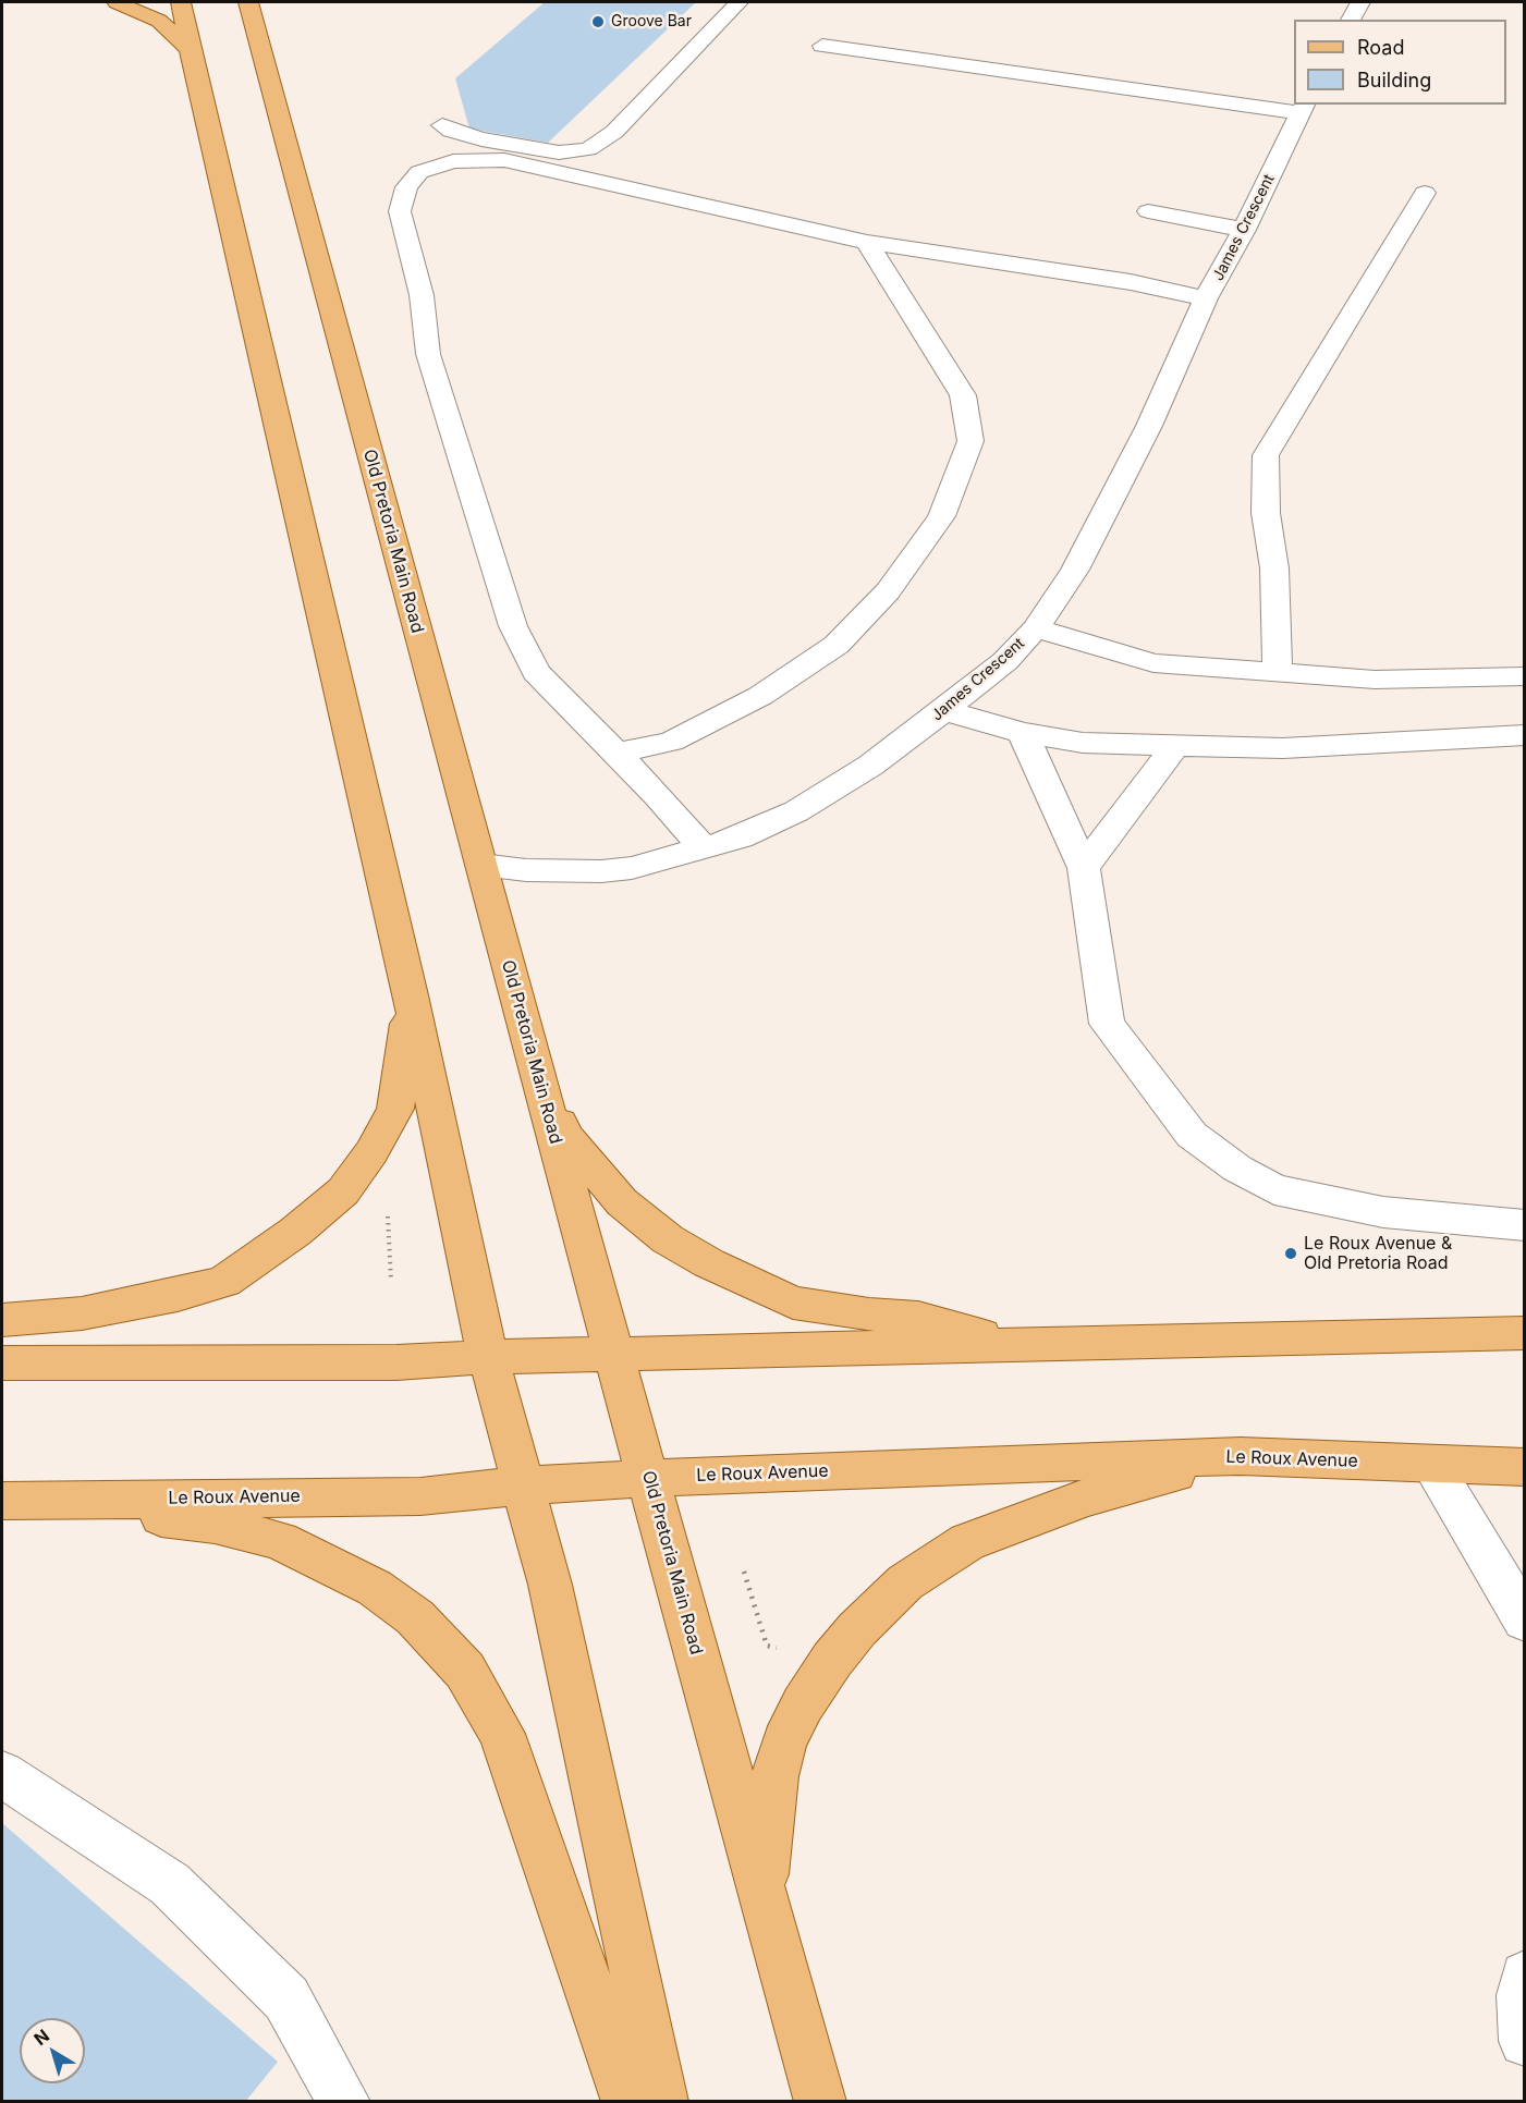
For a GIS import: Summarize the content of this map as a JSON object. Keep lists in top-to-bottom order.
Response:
{
  "streets": {
    "main road": ["Old Pretoria Main Road", "Le Roux Avenue"],
    "street": ["James Crescent"]
  },
  "crossings": [
    ["James Crescent", "Old Pretoria Main Road"],
    ["Old Pretoria Main Road", "Le Roux Avenue"]
  ],
  "places": ["Groove Bar", "Le Roux Avenue & Old Pretoria Road"],
  "legend": ["Road", "Building"],
  "north": "top left"
}
